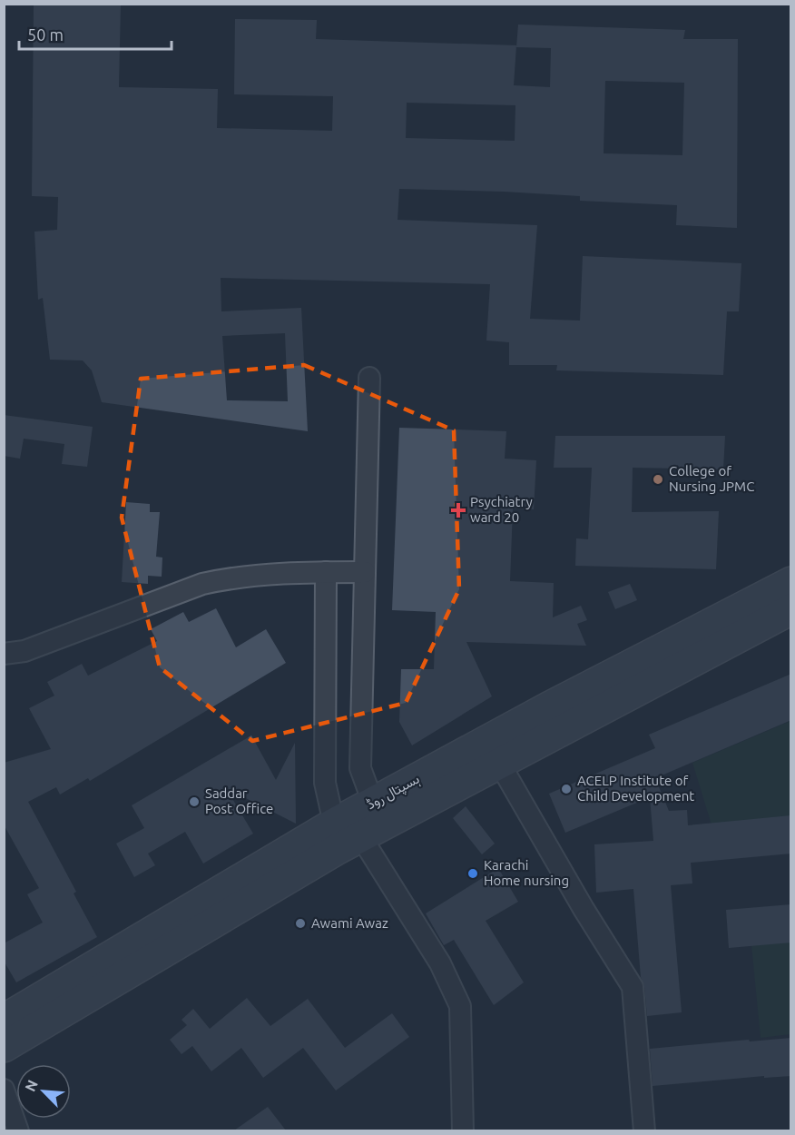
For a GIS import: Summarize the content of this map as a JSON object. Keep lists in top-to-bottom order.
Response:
{
  "streets": {
    "main road": ["ہسپتال روڈ"]
  },
  "places": {
    "other": [
      "College of Nursing JPMC",
      "ACELP Institute of Child Development",
      "Saddar Post Office",
      "Karachi Home nursing",
      "Awami Awaz"
    ],
    "health": ["Psychiatry ward 20"]
  },
  "scale_bar": "50 m",
  "north": "top left"
}
